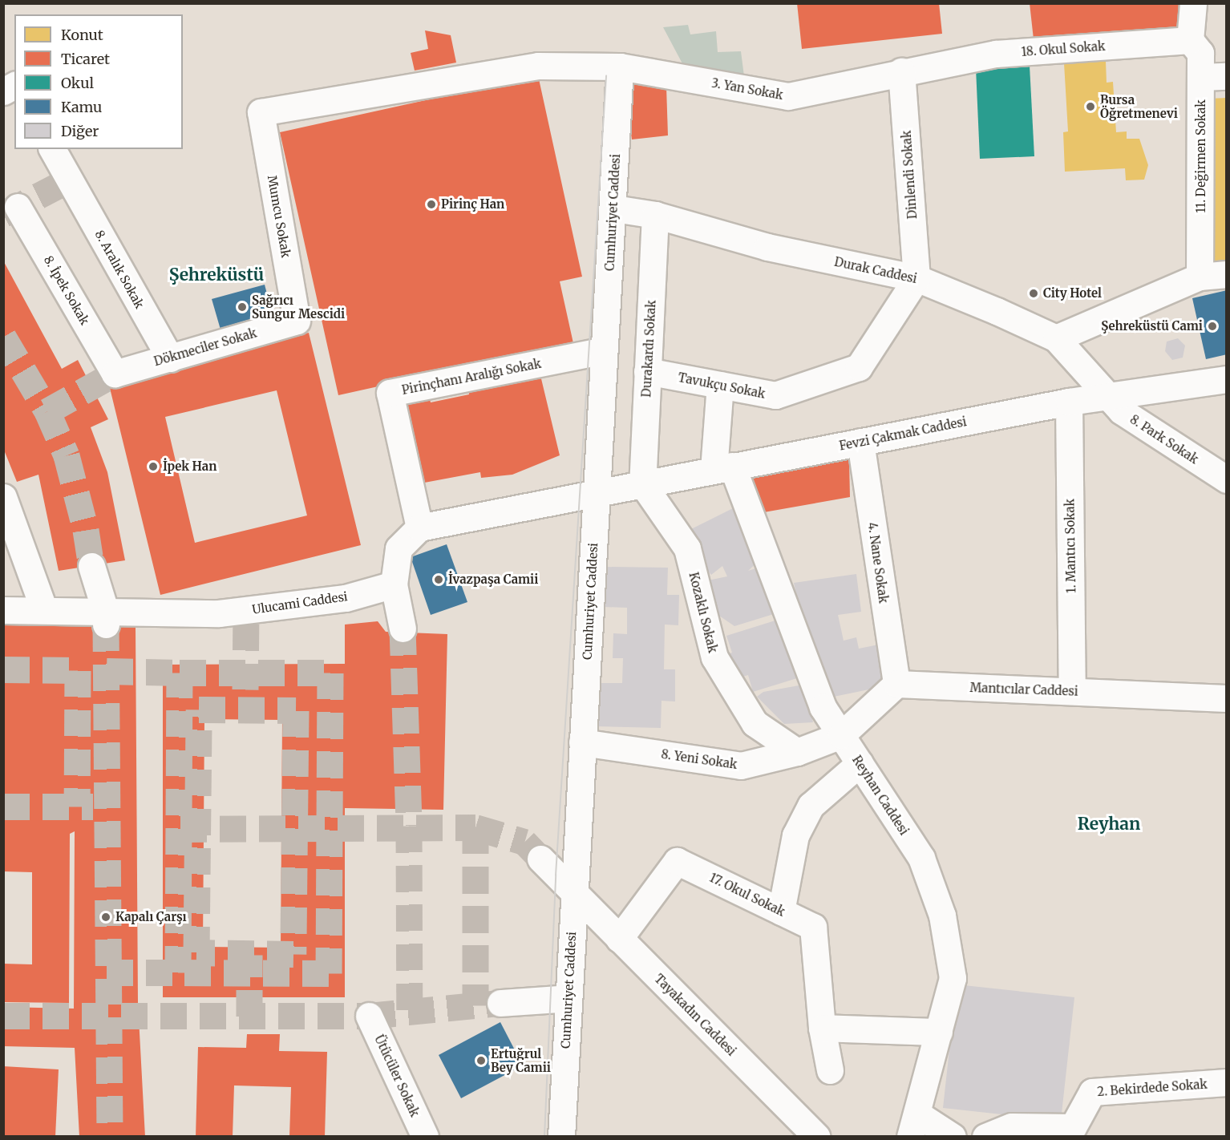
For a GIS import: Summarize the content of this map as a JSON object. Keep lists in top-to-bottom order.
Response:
{
  "streets": {
    "street": [
      "18. Okul Sokak",
      "3. Yan Sokak",
      "11. Değirmen Sokak",
      "Dinlendi Sokak",
      "Cumhuriyet Caddesi",
      "Mumcu Sokak",
      "8. Aralık Sokak",
      "Durak Caddesi",
      "8. İpek Sokak",
      "Dökmeciler Sokak",
      "Durakardı Sokak",
      "Pirinçhanı Aralığı Sokak",
      "Tavukçu Sokak",
      "Fevzi Çakmak Caddesi",
      "8. Park Sokak",
      "1. Mantıcı Sokak",
      "4. Nane Sokak",
      "Ulucami Caddesi",
      "Kozaklı Sokak",
      "Mantıcılar Caddesi",
      "8. Yeni Sokak",
      "Reyhan Caddesi",
      "17. Okul Sokak",
      "Tayakadın Caddesi",
      "Ütücüler Sokak",
      "2. Bekirdede Sokak"
    ]
  },
  "crossings": [
    ["18. Okul Sokak", "3. Yan Sokak"],
    ["18. Okul Sokak", "11. Değirmen Sokak"],
    ["18. Okul Sokak", "Dinlendi Sokak"],
    ["3. Yan Sokak", "Dinlendi Sokak"],
    ["3. Yan Sokak", "Cumhuriyet Caddesi"],
    ["3. Yan Sokak", "Mumcu Sokak"],
    ["Dinlendi Sokak", "Durak Caddesi"],
    ["Dinlendi Sokak", "Tavukçu Sokak"],
    ["Cumhuriyet Caddesi", "Durak Caddesi"],
    ["Cumhuriyet Caddesi", "Pirinçhanı Aralığı Sokak"],
    ["Cumhuriyet Caddesi", "Fevzi Çakmak Caddesi"],
    ["Cumhuriyet Caddesi", "8. Yeni Sokak"],
    ["Cumhuriyet Caddesi", "Tayakadın Caddesi"],
    ["Mumcu Sokak", "Dökmeciler Sokak"],
    ["8. Aralık Sokak", "Dökmeciler Sokak"],
    ["Durak Caddesi", "Durakardı Sokak"],
    ["Durak Caddesi", "Tavukçu Sokak"],
    ["Durak Caddesi", "Fevzi Çakmak Caddesi"],
    ["Durak Caddesi", "8. Park Sokak"],
    ["8. İpek Sokak", "Dökmeciler Sokak"],
    ["Durakardı Sokak", "Tavukçu Sokak"],
    ["Durakardı Sokak", "Fevzi Çakmak Caddesi"],
    ["Durakardı Sokak", "Kozaklı Sokak"],
    ["Fevzi Çakmak Caddesi", "8. Park Sokak"],
    ["Fevzi Çakmak Caddesi", "1. Mantıcı Sokak"],
    ["Fevzi Çakmak Caddesi", "4. Nane Sokak"],
    ["Fevzi Çakmak Caddesi", "Kozaklı Sokak"],
    ["Fevzi Çakmak Caddesi", "Reyhan Caddesi"],
    ["1. Mantıcı Sokak", "Mantıcılar Caddesi"],
    ["4. Nane Sokak", "Mantıcılar Caddesi"],
    ["Kozaklı Sokak", "8. Yeni Sokak"],
    ["8. Yeni Sokak", "Reyhan Caddesi"],
    ["17. Okul Sokak", "Tayakadın Caddesi"]
  ],
  "districts": ["Şehreküstü", "Reyhan"],
  "places": [
    "Bursa Öğretmenevi",
    "Pirinç Han",
    "City Hotel",
    "Sağrıcı Sungur Mescidi",
    "Şehreküstü Cami",
    "İpek Han",
    "İvazpaşa Camii",
    "Kapalı Çarşı",
    "Ertuğrul Bey Camii"
  ],
  "legend": [
    "Konut",
    "Ticaret",
    "Okul",
    "Kamu",
    "Diğer"
  ]
}
